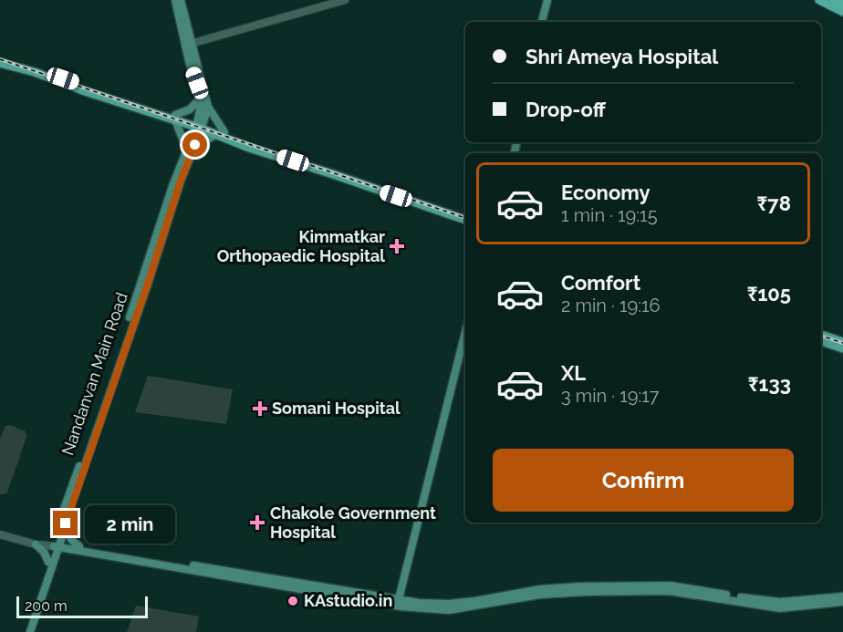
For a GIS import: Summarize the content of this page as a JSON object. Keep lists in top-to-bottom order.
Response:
{
  "streets": {
    "main road": ["Nandanvan Main Road"]
  },
  "places": {
    "health": ["Kimmatkar Orthopaedic Hospital", "Somani Hospital", "Chakole Government Hospital"],
    "other": ["KAstudio.in"]
  },
  "scale_bar": "200 m",
  "page": {
    "banner": ["Shri Ameya Hospital", "Drop-off"],
    "list": [
      {
        "name": "Economy",
        "note": "1 min · 19:15",
        "value": "₹78"
      },
      {
        "name": "Comfort",
        "note": "2 min · 19:16",
        "value": "₹105"
      },
      {
        "name": "XL",
        "note": "3 min · 19:17",
        "value": "₹133"
      }
    ],
    "buttons": "Confirm",
    "bubble": "2 min",
    "scale": "200 m"
  }
}
